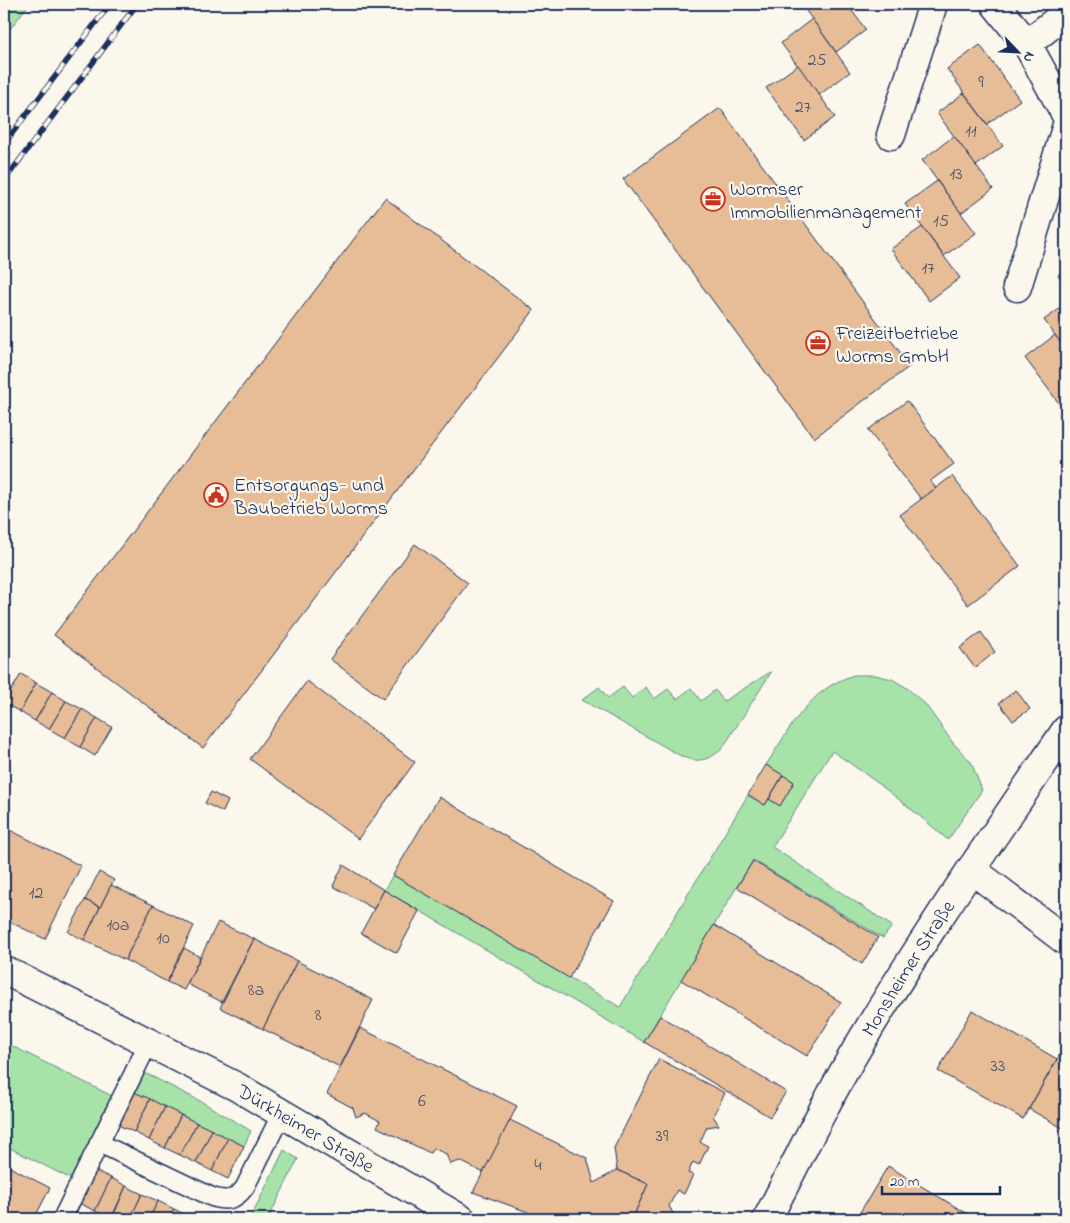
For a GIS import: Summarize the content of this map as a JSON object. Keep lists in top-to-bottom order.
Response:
{
  "streets": {
    "street": ["Monsheimer Straße", "Dürkheimer Straße"]
  },
  "places": {
    "office": ["Wormser Immobilienmanagement", "Freizeitbetriebe Worms GmbH"],
    "public building": ["Entsorgungs- und Baubetrieb Worms"]
  },
  "house_numbers": [
    "25",
    "9",
    "27",
    "11",
    "13",
    "15",
    "17",
    "12",
    "10a",
    "10",
    "8a",
    "8",
    "33",
    "6",
    "39",
    "4"
  ],
  "scale_bar": "20 m",
  "north": "bottom right"
}
